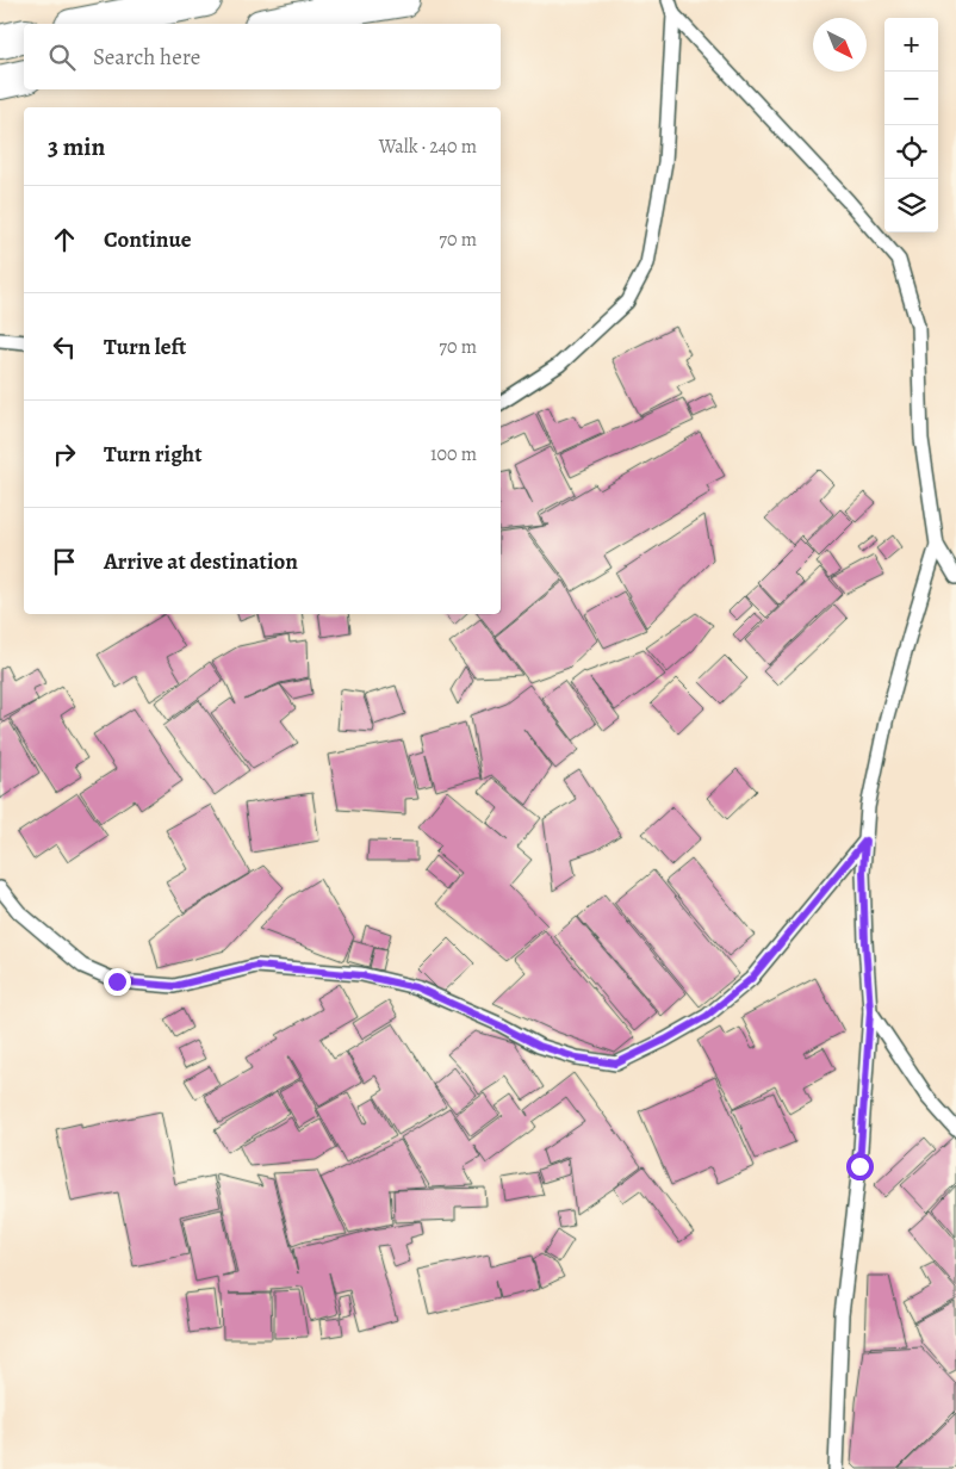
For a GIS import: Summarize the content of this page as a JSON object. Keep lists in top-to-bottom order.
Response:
{
  "north": "bottom right",
  "page": {
    "map_buttons": ["+", "−"],
    "search": "Search here",
    "heading": ["3 min", "Walk · 240 m"],
    "list": [
      ["Continue", "70 m"],
      ["Turn left", "70 m"],
      ["Turn right", "100 m"],
      "Arrive at destination"
    ]
  }
}
